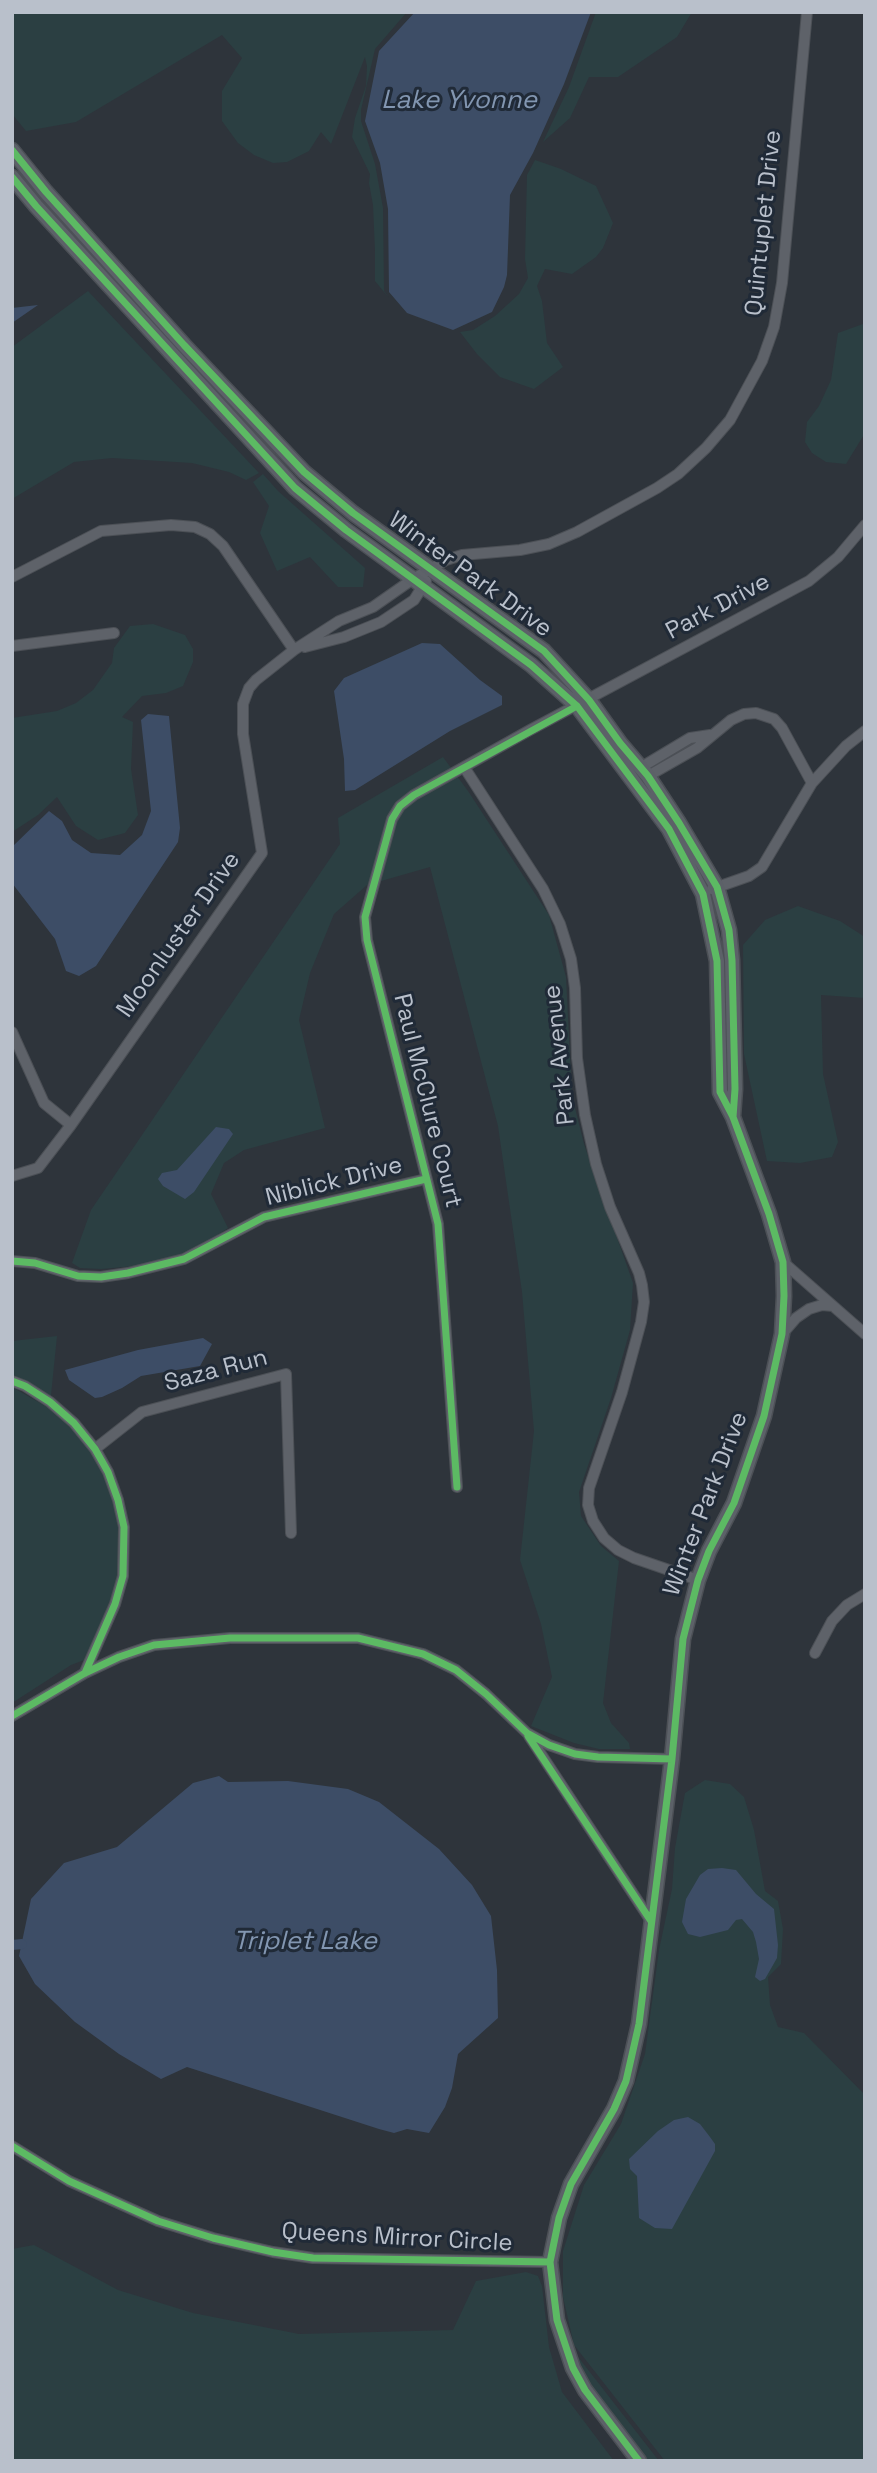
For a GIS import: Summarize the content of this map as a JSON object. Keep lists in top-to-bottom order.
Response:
{
  "streets": {
    "street": [
      "Quintuplet Drive",
      "Winter Park Drive",
      "Park Drive",
      "Moonluster Drive",
      "Park Avenue",
      "Paul McClure Court",
      "Niblick Drive",
      "Saza Run",
      "Queens Mirror Circle"
    ]
  },
  "crossings": [
    ["Quintuplet Drive", "Winter Park Drive"],
    ["Quintuplet Drive", "Moonluster Drive"],
    ["Winter Park Drive", "Park Drive"],
    ["Winter Park Drive", "Moonluster Drive"],
    ["Winter Park Drive", "Park Avenue"],
    ["Winter Park Drive", "Queens Mirror Circle"],
    ["Park Avenue", "Paul McClure Court"],
    ["Paul McClure Court", "Niblick Drive"]
  ],
  "water": ["Lake Yvonne", "Triplet Lake"]
}
